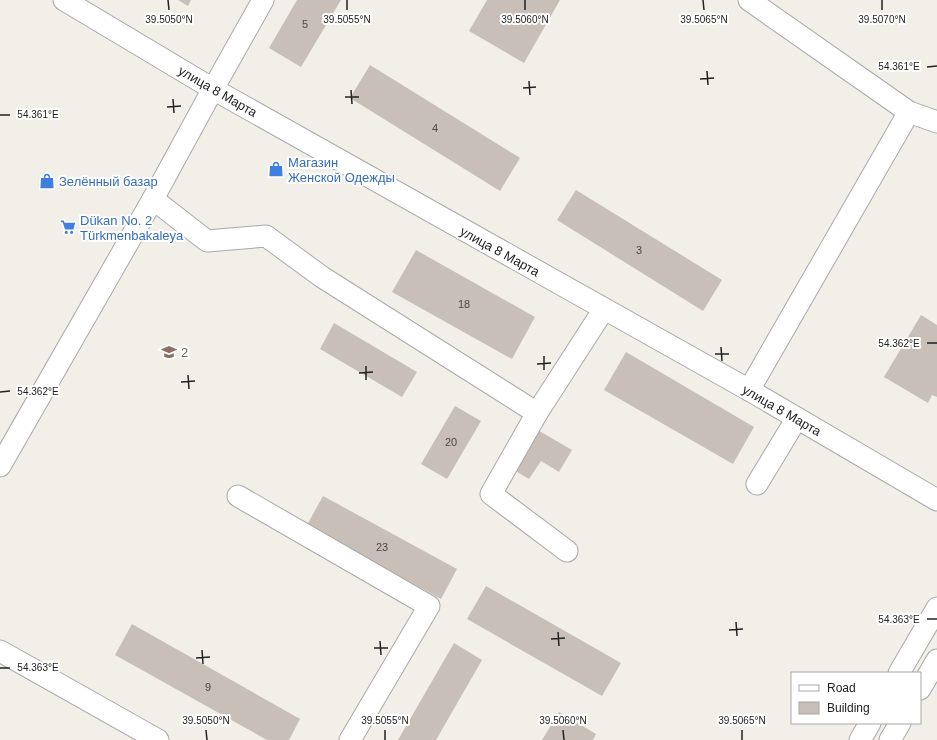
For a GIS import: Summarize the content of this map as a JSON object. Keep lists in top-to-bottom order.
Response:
{
  "streets": {
    "street": ["улица 8 Марта"]
  },
  "places": {
    "shop": ["Магазин Женской Одежды", "Зелённый базар"],
    "supermarket": ["Dükan No. 2 Türkmenbakaleya"],
    "school or university": ["2"]
  },
  "house_numbers": [
    "5",
    "4",
    "3",
    "18",
    "20",
    "23",
    "9"
  ],
  "legend": ["Road", "Building"],
  "coordinates": [
    "39.5050°N",
    "39.5055°N",
    "39.5060°N",
    "39.5065°N",
    "39.5070°N",
    "54.361°E",
    "54.362°E",
    "54.363°E"
  ]
}
